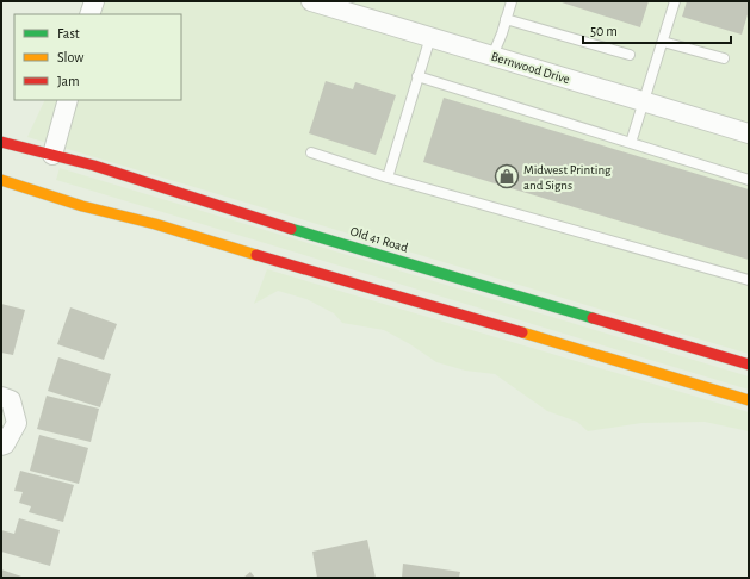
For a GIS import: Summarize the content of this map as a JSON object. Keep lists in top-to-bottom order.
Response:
{
  "streets": {
    "street": ["Bernwood Drive", "Old 41 Road"]
  },
  "places": {
    "shop": ["Midwest Printing and Signs"]
  },
  "legend": ["Fast", "Slow", "Jam"],
  "scale_bar": "50 m"
}
